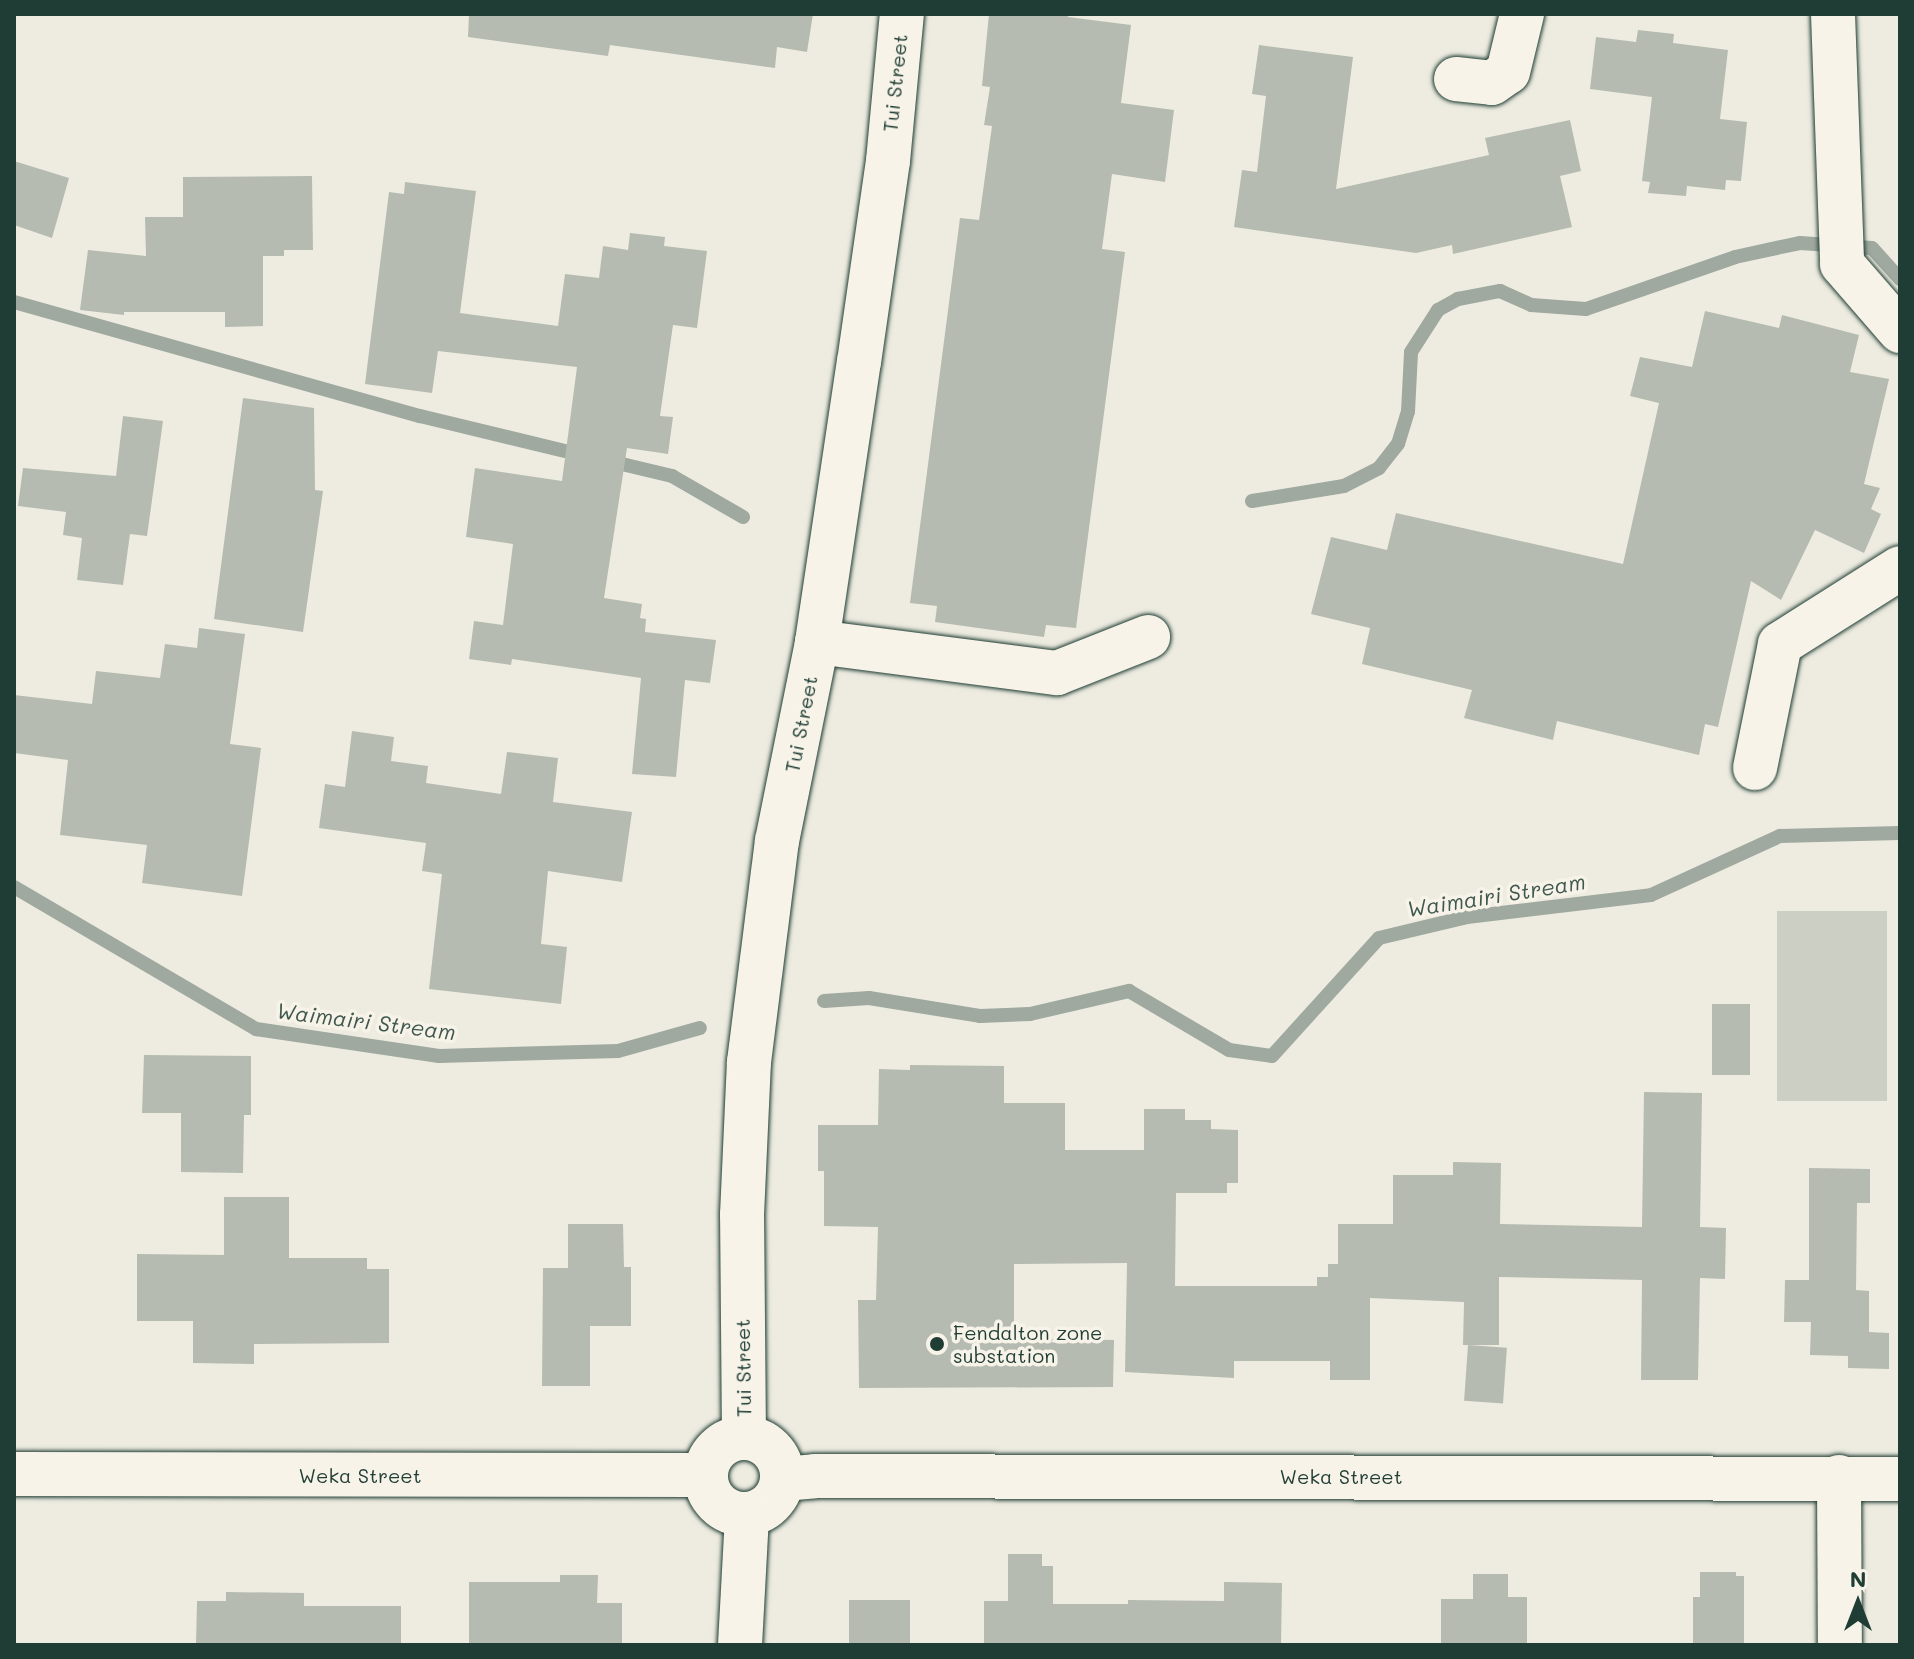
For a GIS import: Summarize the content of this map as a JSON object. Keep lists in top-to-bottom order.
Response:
{
  "streets": {
    "street": ["Tui Street", "Weka Street"]
  },
  "crossings": [
    ["Tui Street", "Weka Street"]
  ],
  "water": ["Waimairi Stream"],
  "places": ["Fendalton zone substation"],
  "north": "top"
}
